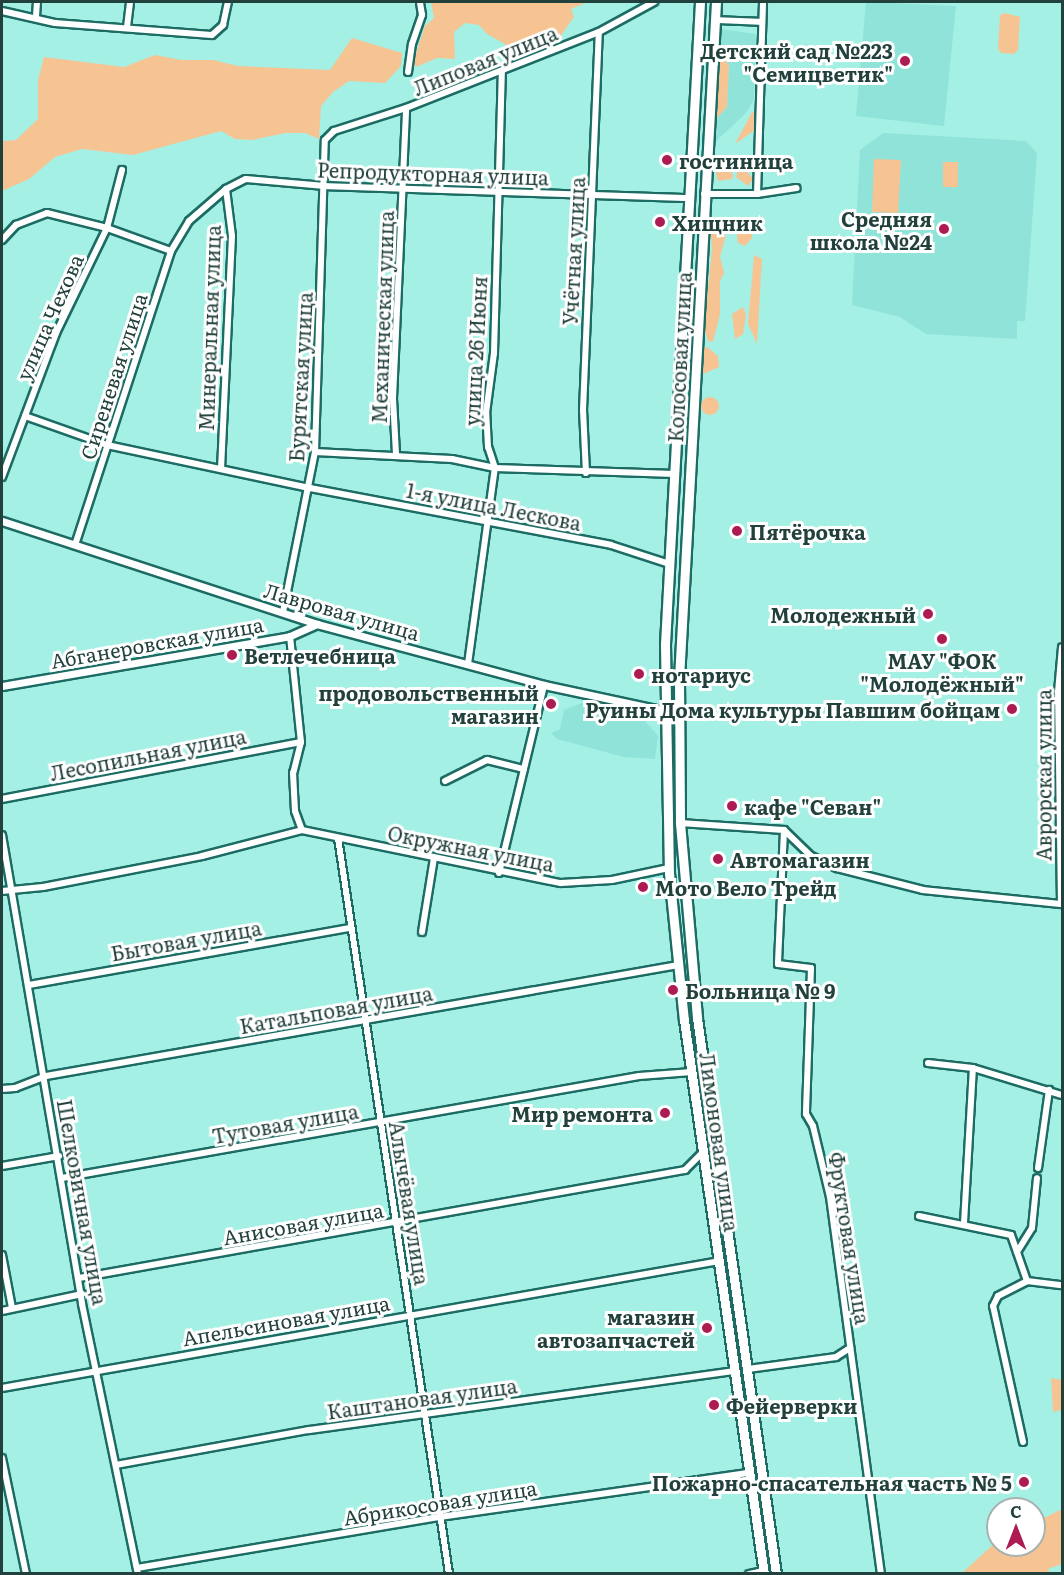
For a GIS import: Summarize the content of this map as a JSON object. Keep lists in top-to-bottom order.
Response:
{
  "streets": {
    "highway": ["Колосовая улица", "Лимоновая улица"],
    "street": [
      "Липовая улица",
      "Репродукторная улица",
      "Учётная улица",
      "улица Чехова",
      "Механическая улица",
      "Минеральная улица",
      "улица 26 Июня",
      "Сиреневая улица",
      "Бурятская улица",
      "1-я улица Лескова",
      "Лавровая улица",
      "Абганеровская улица",
      "Лесопильная улица",
      "Аврорская улица",
      "Окружная улица",
      "Бытовая улица",
      "Катальповая улица",
      "Тутовая улица",
      "Шелковичная улица",
      "Алычёвая улица",
      "Анисовая улица",
      "Фруктовая улица",
      "Апельсиновая улица",
      "Каштановая улица",
      "Абрикосовая улица"
    ]
  },
  "crossings": [
    ["Липовая улица", "Учётная улица"],
    ["Липовая улица", "Механическая улица"],
    ["Липовая улица", "улица 26 Июня"],
    ["Липовая улица", "Бурятская улица"],
    ["Репродукторная улица", "Учётная улица"],
    ["Репродукторная улица", "Механическая улица"],
    ["Репродукторная улица", "Минеральная улица"],
    ["Репродукторная улица", "улица 26 Июня"],
    ["Репродукторная улица", "Колосовая улица"],
    ["Репродукторная улица", "Сиреневая улица"],
    ["Репродукторная улица", "Бурятская улица"],
    ["улица Чехова", "1-я улица Лескова"],
    ["Минеральная улица", "1-я улица Лескова"],
    ["улица 26 Июня", "1-я улица Лескова"],
    ["улица 26 Июня", "Лавровая улица"],
    ["Колосовая улица", "1-я улица Лескова"],
    ["Колосовая улица", "Лавровая улица"],
    ["Колосовая улица", "Лимоновая улица"],
    ["Сиреневая улица", "1-я улица Лескова"],
    ["Сиреневая улица", "Лавровая улица"],
    ["Бурятская улица", "1-я улица Лескова"],
    ["Бурятская улица", "Лавровая улица"],
    ["Лавровая улица", "Абганеровская улица"],
    ["Лавровая улица", "Лимоновая улица"],
    ["Окружная улица", "Лимоновая улица"],
    ["Окружная улица", "Алычёвая улица"],
    ["Бытовая улица", "Шелковичная улица"],
    ["Бытовая улица", "Алычёвая улица"],
    ["Катальповая улица", "Лимоновая улица"],
    ["Катальповая улица", "Шелковичная улица"],
    ["Катальповая улица", "Алычёвая улица"],
    ["Тутовая улица", "Лимоновая улица"],
    ["Тутовая улица", "Шелковичная улица"],
    ["Тутовая улица", "Алычёвая улица"],
    ["Лимоновая улица", "Анисовая улица"],
    ["Лимоновая улица", "Апельсиновая улица"],
    ["Лимоновая улица", "Каштановая улица"],
    ["Лимоновая улица", "Абрикосовая улица"],
    ["Шелковичная улица", "Анисовая улица"],
    ["Шелковичная улица", "Апельсиновая улица"],
    ["Шелковичная улица", "Каштановая улица"],
    ["Шелковичная улица", "Абрикосовая улица"],
    ["Алычёвая улица", "Анисовая улица"],
    ["Алычёвая улица", "Апельсиновая улица"],
    ["Алычёвая улица", "Каштановая улица"],
    ["Алычёвая улица", "Абрикосовая улица"]
  ],
  "places": [
    "Детский сад №223 \"Семицветик\"",
    "гостиница",
    "Хищник",
    "Средняя школа №24",
    "Пятёрочка",
    "Молодежный",
    "МАУ \"ФОК \"Молодёжный\"",
    "Ветлечебница",
    "нотариус",
    "продовольственный магазин",
    "Руины Дома культуры Павшим бойцам",
    "кафе \"Севан\"",
    "Автомагазин",
    "Мото Вело Трейд",
    "Больница № 9",
    "Мир ремонта",
    "магазин автозапчастей",
    "Фейерверки",
    "Пожарно-спасательная часть № 5"
  ],
  "north": "top"
}
